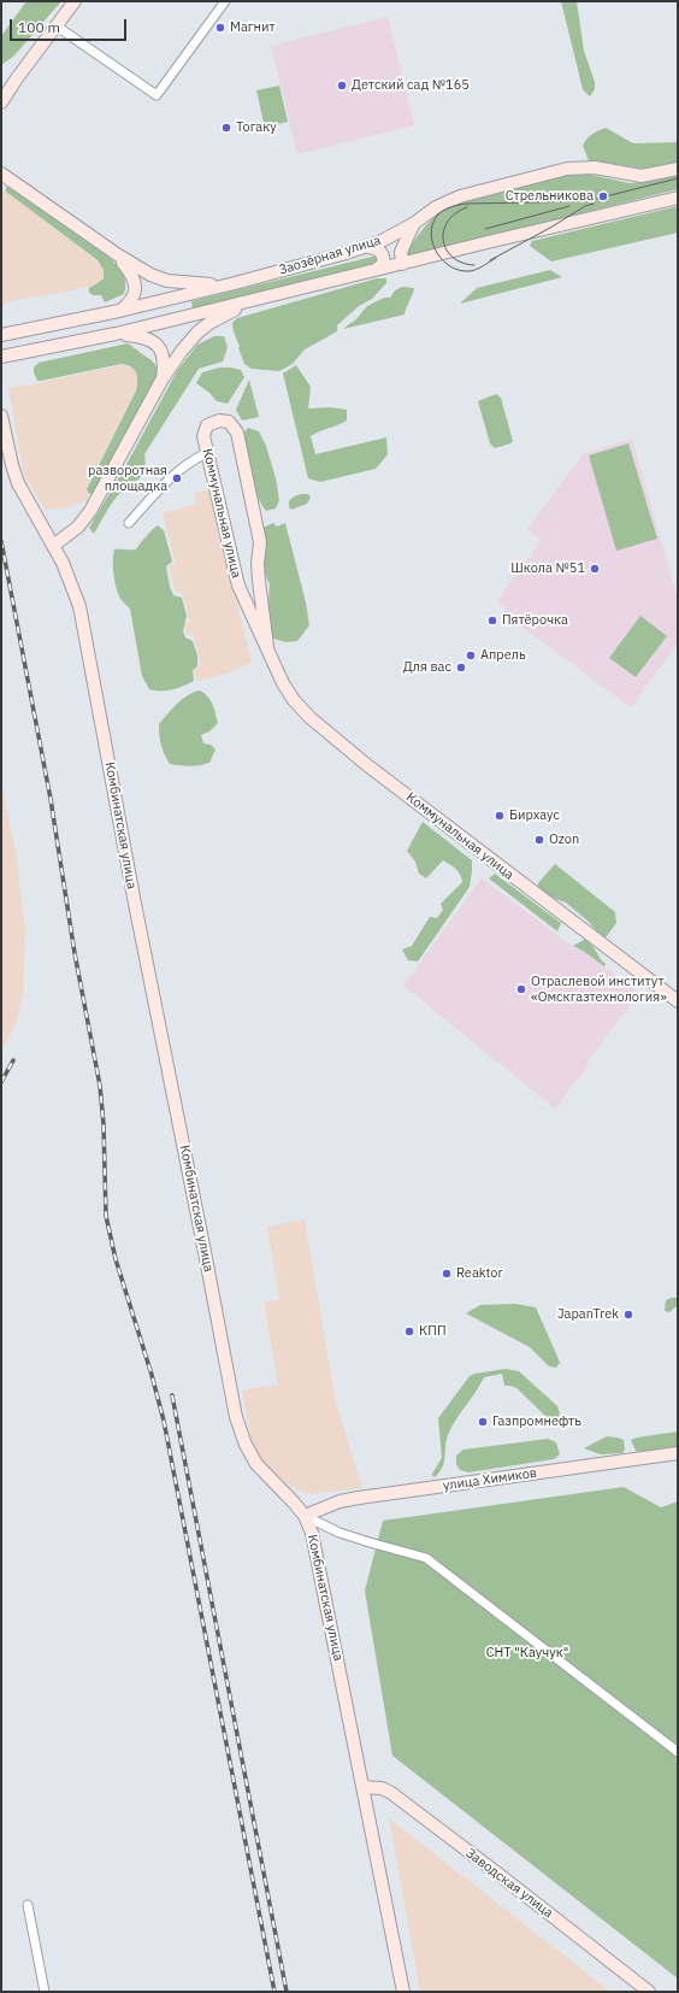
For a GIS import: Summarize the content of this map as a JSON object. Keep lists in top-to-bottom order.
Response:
{
  "streets": {
    "main road": [
      "Заозёрная улица",
      "Коммунальная улица",
      "Комбинатская улица",
      "улица Химиков",
      "Заводская улица"
    ]
  },
  "crossings": [
    ["Комбинатская улица", "улица Химиков"],
    ["Комбинатская улица", "Заводская улица"]
  ],
  "parks": ["СНТ \"Каучук\""],
  "places": [
    "Магнит",
    "Детский сад №165",
    "Тогаку",
    "Стрельникова",
    "разворотная площадка",
    "Школа №51",
    "Пятёрочка",
    "Апрель",
    "Для вас",
    "Бирхаус",
    "Ozon",
    "Отраслевой институт «Омскгазтехнология»",
    "Reaktor",
    "JapanTrek",
    "КПП",
    "Газпромнефть"
  ],
  "scale_bar": "100 m"
}
